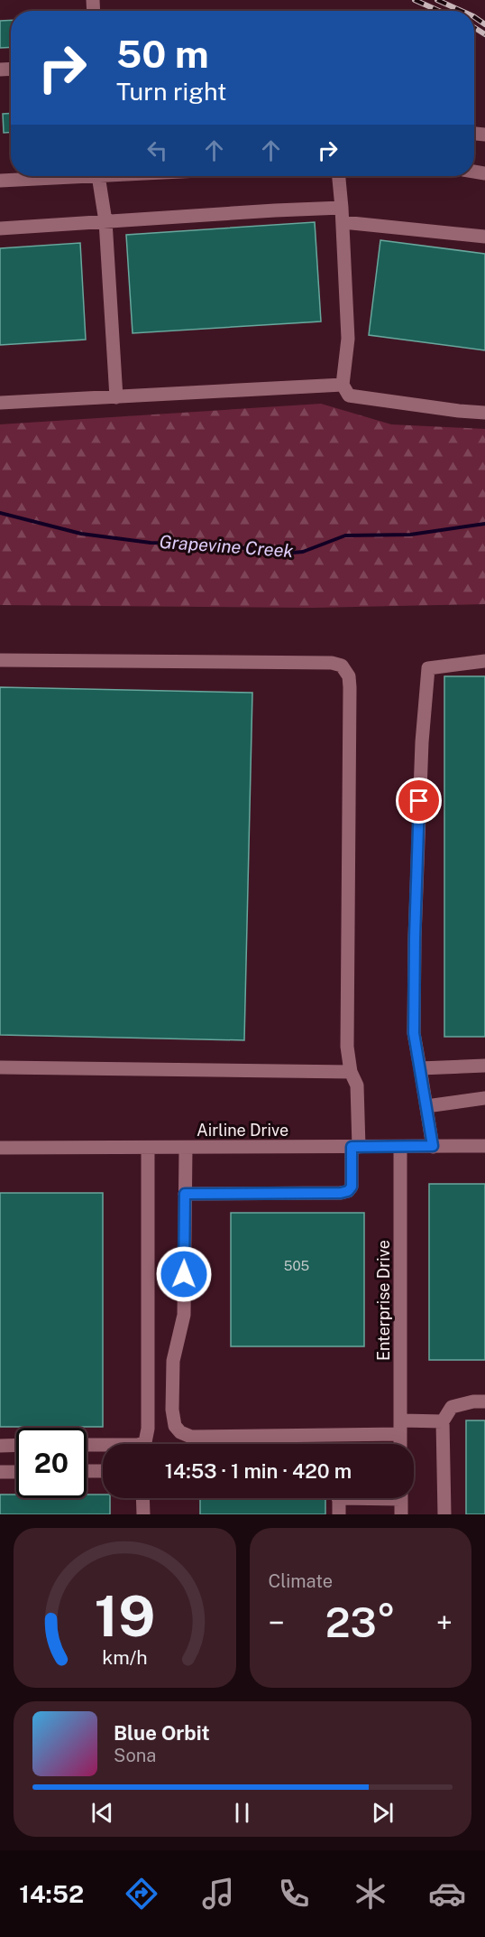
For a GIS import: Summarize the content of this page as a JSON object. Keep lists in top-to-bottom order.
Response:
{
  "streets": {
    "street": ["Airline Drive", "Enterprise Drive"]
  },
  "crossings": [
    ["Airline Drive", "Enterprise Drive"]
  ],
  "water": ["Grapevine Creek"],
  "house_numbers": ["505"],
  "page": {
    "turn": ["50 m", "Turn right"],
    "limit": "20",
    "trip": "14:53 · 1 min · 420 m",
    "tile": "Climate",
    "heat": ["−", "23°", "+"],
    "song": ["Blue Orbit", "Sona"],
    "tabs": "14:52",
    "gauge": ["19", "km/h"]
  }
}
